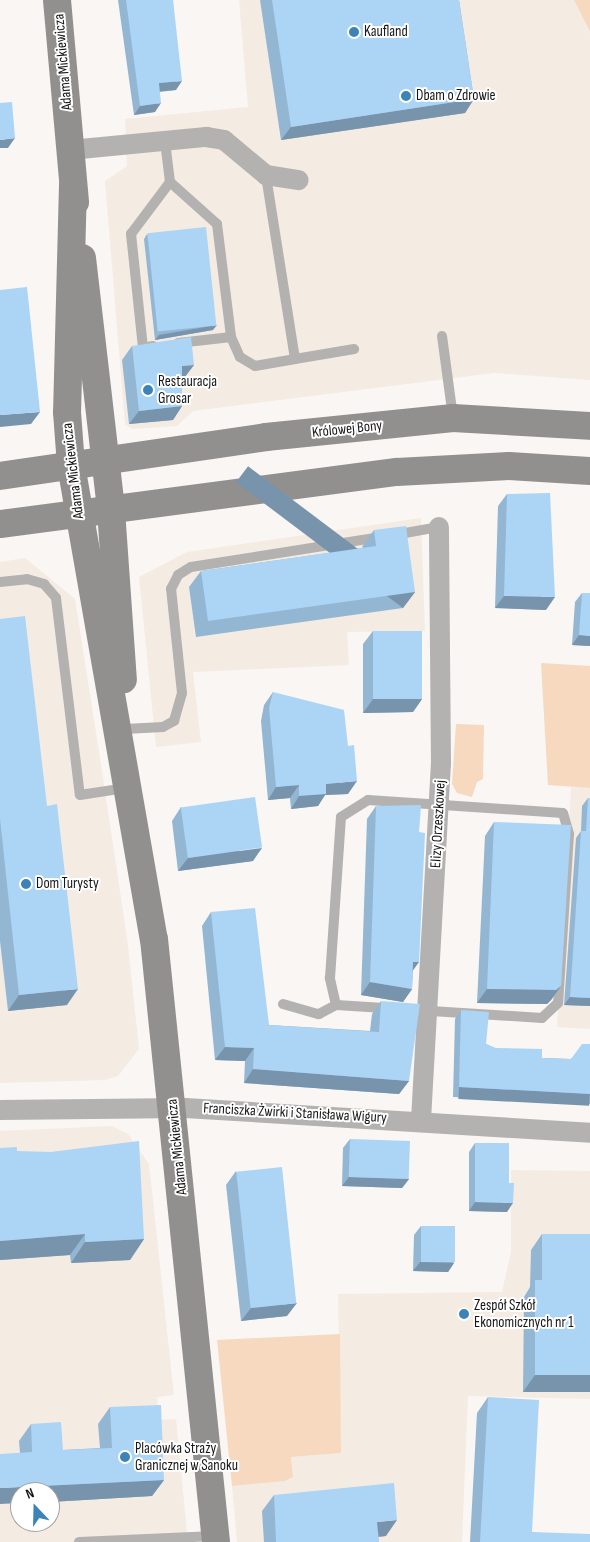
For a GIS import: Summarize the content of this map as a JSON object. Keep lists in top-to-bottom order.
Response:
{
  "streets": {
    "street": [
      "Adama Mickiewicza",
      "Królowej Bony",
      "Elizy Orzeszkowej",
      "Franciszka Żwirki i Stanisława Wigury"
    ]
  },
  "crossings": [
    ["Adama Mickiewicza", "Królowej Bony"],
    ["Adama Mickiewicza", "Franciszka Żwirki i Stanisława Wigury"],
    ["Elizy Orzeszkowej", "Franciszka Żwirki i Stanisława Wigury"]
  ],
  "places": [
    "Kaufland",
    "Dbam o Zdrowie",
    "Restauracja Grosar",
    "Dom Turysty",
    "Zespół Szkół Ekonomicznych nr 1",
    "Placówka Straży Granicznej w Sanoku"
  ],
  "north": "top"
}
